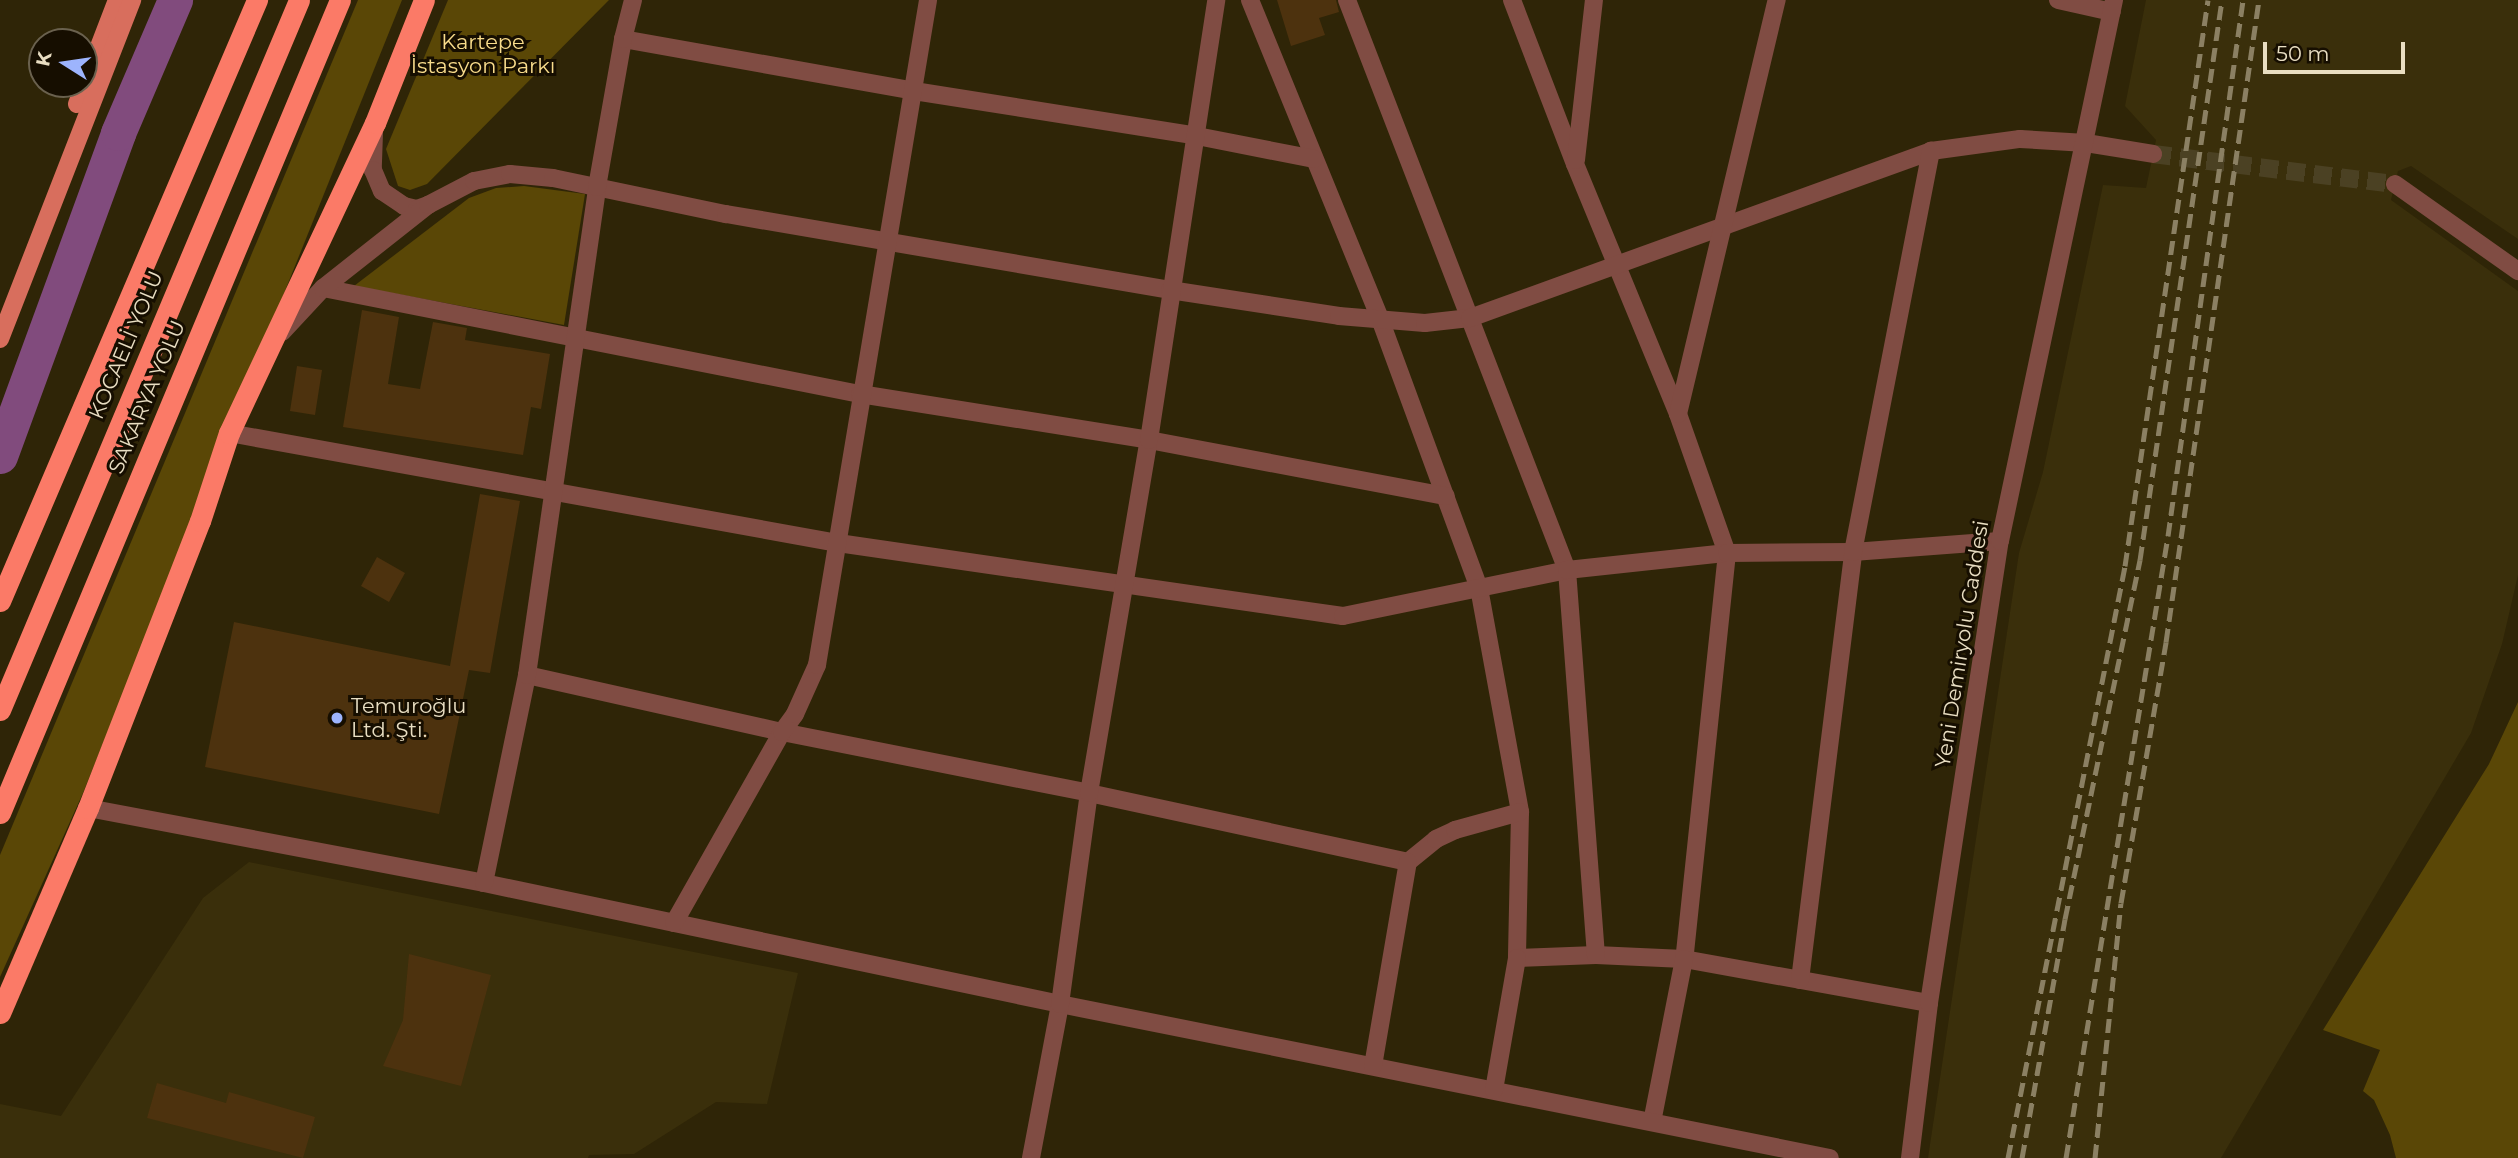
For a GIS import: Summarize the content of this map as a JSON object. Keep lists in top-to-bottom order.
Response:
{
  "streets": {
    "highway": ["KOCAELİ YOLU", "SAKARYA YOLU"],
    "street": ["Yeni Demiryolu Caddesi"]
  },
  "parks": ["Kartepe İstasyon Parkı"],
  "places": ["Temuroğlu Ltd. Şti."],
  "scale_bar": "50 m",
  "north": "left"
}
